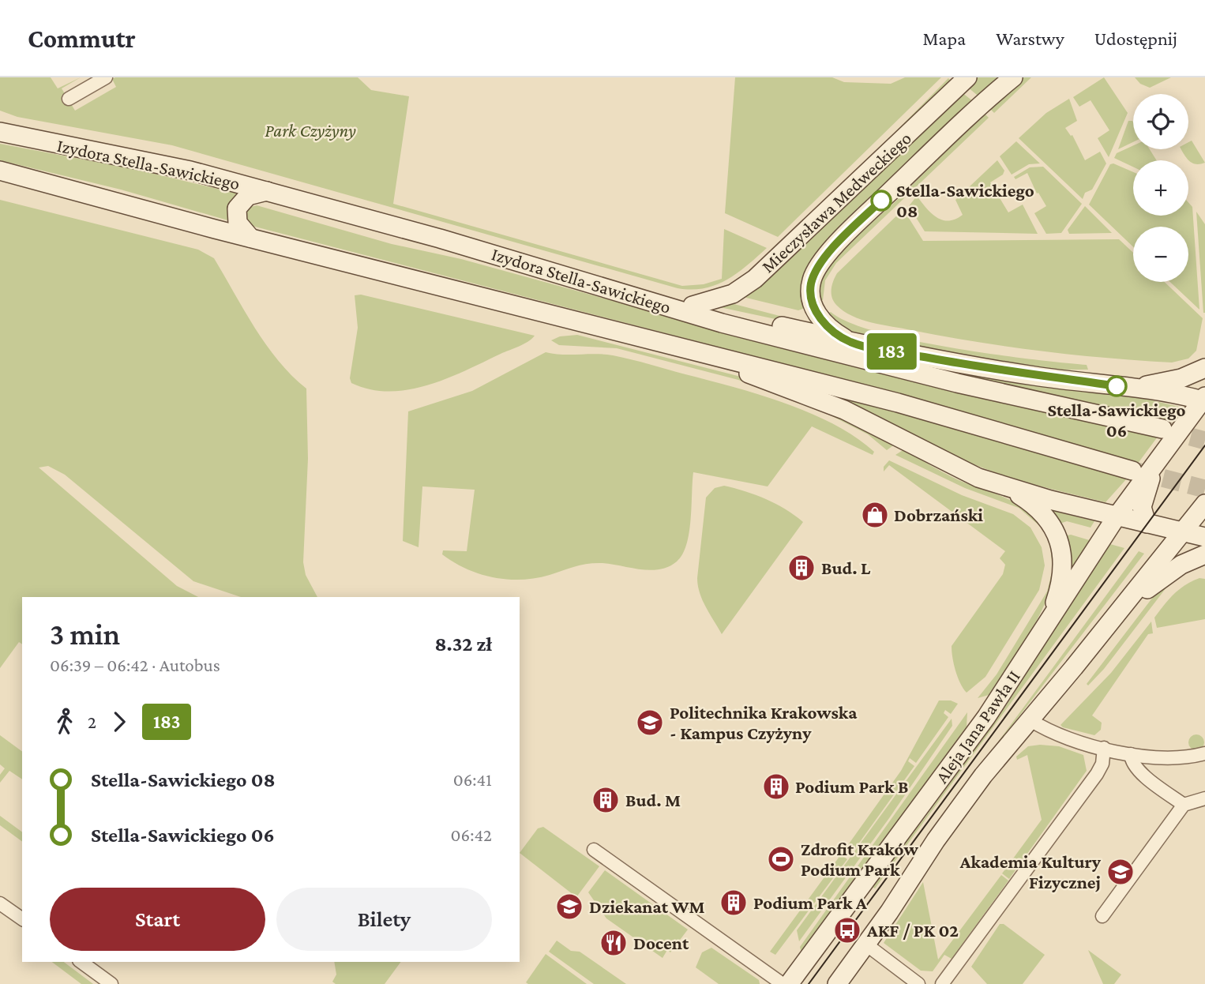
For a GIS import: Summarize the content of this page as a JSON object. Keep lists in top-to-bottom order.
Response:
{
  "streets": {
    "main road": ["Izydora Stella-Sawickiego", "Mieczysława Medweckiego", "Aleja Jana Pawła II"]
  },
  "parks": ["Park Czyżyny"],
  "places": {
    "other": ["Stella-Sawickiego 08", "Stella-Sawickiego 06"],
    "shop": ["Dobrzański"],
    "building": [
      "Bud. L",
      "Podium Park B",
      "Bud. M",
      "Podium Park A"
    ],
    "school or university": ["Politechnika Krakowska - Kampus Czyżyny", "Akademia Kultury Fizycznej", "Dziekanat WM"],
    "sports": ["Zdrofit Kraków Podium Park"],
    "bus stop": ["AKF / PK 02"],
    "restaurant": ["Docent"]
  },
  "lines": ["bus line 183"],
  "page": {
    "header": "Commutr",
    "nav": ["Mapa", "Warstwy", "Udostępnij"],
    "on_map": "183",
    "map_buttons": ["+", "−"],
    "heading": ["3 min", "06:39 – 06:42 · Autobus", "8.32 zł"],
    "legs": ["2", "183"],
    "list": [
      {
        "name": "Stella-Sawickiego 08",
        "value": "06:41"
      },
      {
        "name": "Stella-Sawickiego 06",
        "value": "06:42"
      }
    ],
    "buttons": ["Start", "Bilety"]
  }
}
